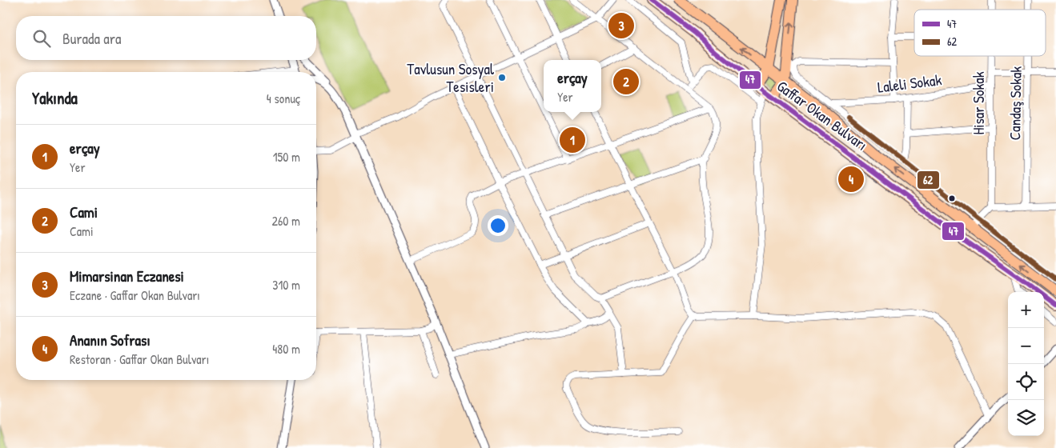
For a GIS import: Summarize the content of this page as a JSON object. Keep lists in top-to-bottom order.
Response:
{
  "streets": {
    "highway": ["Gaffar Okan Bulvarı"],
    "street": ["Laleli Sokak", "Hisar Sokak", "Candaş Sokak"]
  },
  "crossings": [
    ["Laleli Sokak", "Hisar Sokak"]
  ],
  "places": ["Tavlusun Sosyal Tesisleri"],
  "lines": ["transit line 47", "transit line 62"],
  "legend": ["47", "62"],
  "page": {
    "pins": [
      "3",
      "2",
      "1",
      "4"
    ],
    "search": "Burada ara",
    "popup": ["erçay", "Yer"],
    "heading": ["Yakında", "4 sonuç"],
    "list": [
      {
        "mark": "1",
        "name": "erçay",
        "note": "Yer",
        "value": "150 m"
      },
      {
        "mark": "2",
        "name": "Cami",
        "note": "Cami",
        "value": "260 m"
      },
      {
        "mark": "3",
        "name": "Mimarsinan Eczanesi",
        "note": "Eczane · Gaffar Okan Bulvarı",
        "value": "310 m"
      },
      {
        "mark": "4",
        "name": "Ananın Sofrası",
        "note": "Restoran · Gaffar Okan Bulvarı",
        "value": "480 m"
      }
    ],
    "map_buttons": ["+", "−"]
  }
}
